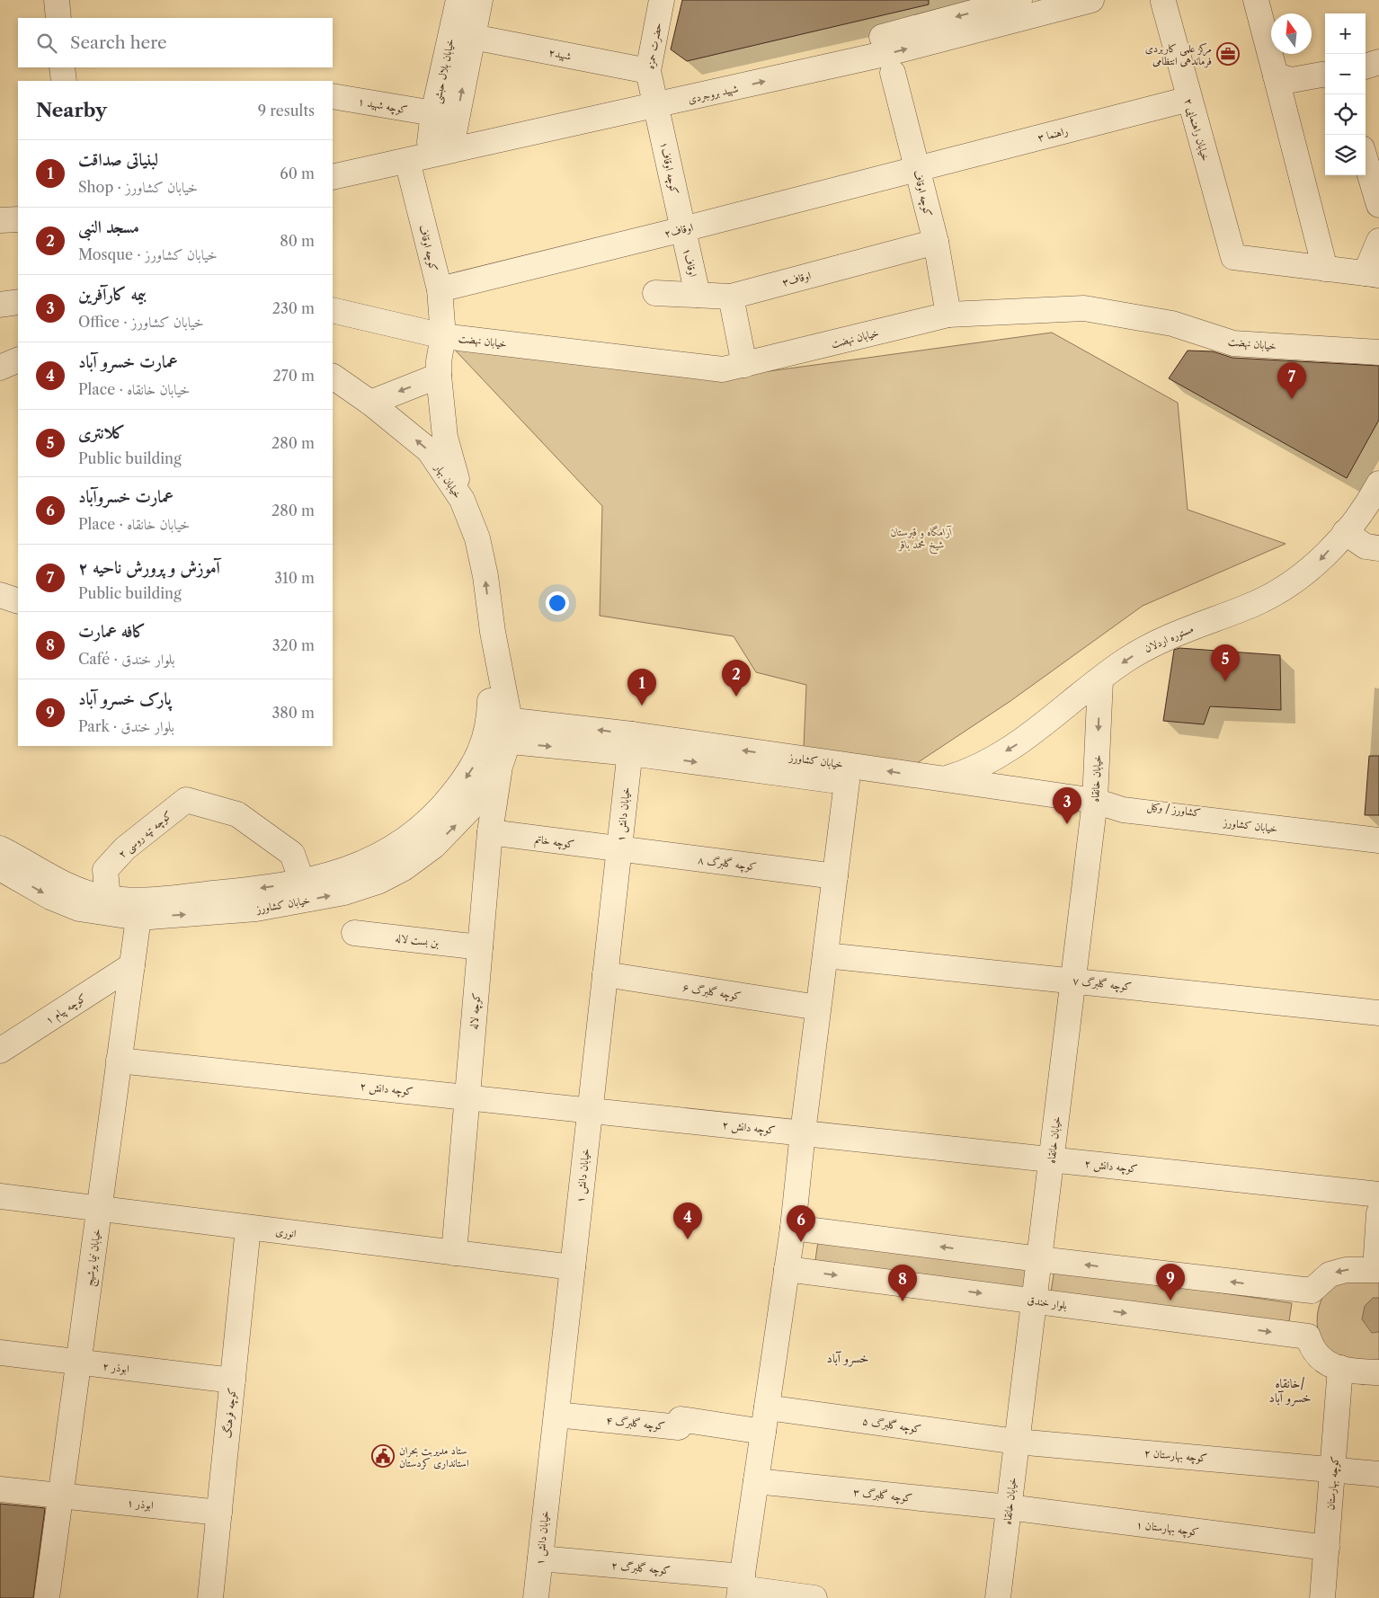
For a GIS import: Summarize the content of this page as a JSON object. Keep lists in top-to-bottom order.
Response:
{
  "streets": {
    "street": [
      "حضرت حمزه",
      "شهید۲",
      "خیابان بلال حبشی",
      "شهید بروجردی",
      "کوچه شهید ۱",
      "خیابان راهنمایی ۲",
      "راهنما ۳",
      "کوچه اوقاف۱",
      "کوچه اوقاف",
      "اوقاف۲",
      "اوقاف۱",
      "اوقاف۳",
      "خیابان نهضت",
      "خیابان بهار",
      "مستوره اردلان",
      "خیابان کشاورز",
      "خیابان خانقاه",
      "کشاورز / وکیل",
      "خیابان دانش ۱",
      "کوچه تپه روسی ۲",
      "کوچه خاتم",
      "کوچه گلبرگ ۸",
      "بن بست لاله",
      "کوچه گلبرگ ۷",
      "کوچه گلبرگ ۶",
      "کوچه پیام ۱",
      "کوچه لاله",
      "کوچه دانش ۲",
      "انوری",
      "خیابان نیما یوشیج",
      "بلوار خندق",
      "ابوذر ۲",
      "کوچه فرهنگ",
      "کوچه گلبرگ ۴",
      "کوچه گلبرگ ۵",
      "کوچه بهارستان ۲",
      "کوچه بهارستان",
      "کوچه گلبرگ ۳",
      "ابوذر ۱",
      "کوچه بهارستان ۱",
      "کوچه گلبرگ ۲"
    ]
  },
  "crossings": [
    ["حضرت حمزه", "شهید۲"],
    ["حضرت حمزه", "شهید بروجردی"],
    ["حضرت حمزه", "کوچه اوقاف۱"],
    ["شهید۲", "خیابان بلال حبشی"],
    ["شهید۲", "شهید بروجردی"],
    ["شهید۲", "کوچه اوقاف۱"],
    ["خیابان بلال حبشی", "شهید بروجردی"],
    ["خیابان بلال حبشی", "کوچه شهید ۱"],
    ["شهید بروجردی", "کوچه اوقاف۱"],
    ["شهید بروجردی", "کوچه اوقاف"],
    ["خیابان راهنمایی ۲", "راهنما ۳"],
    ["راهنما ۳", "کوچه اوقاف"],
    ["راهنما ۳", "اوقاف۲"],
    ["کوچه اوقاف۱", "اوقاف۲"],
    ["کوچه اوقاف۱", "اوقاف۱"],
    ["کوچه اوقاف", "اوقاف۲"],
    ["کوچه اوقاف", "اوقاف۳"],
    ["کوچه اوقاف", "خیابان نهضت"],
    ["کوچه اوقاف", "خیابان بهار"],
    ["اوقاف۲", "اوقاف۱"],
    ["اوقاف۱", "اوقاف۳"],
    ["خیابان بهار", "خیابان کشاورز"],
    ["مستوره اردلان", "خیابان کشاورز"],
    ["مستوره اردلان", "خیابان خانقاه"],
    ["مستوره اردلان", "کشاورز / وکیل"],
    ["خیابان کشاورز", "خیابان خانقاه"],
    ["خیابان کشاورز", "کشاورز / وکیل"],
    ["خیابان کشاورز", "خیابان دانش ۱"],
    ["خیابان کشاورز", "کوچه تپه روسی ۲"],
    ["خیابان کشاورز", "کوچه لاله"],
    ["خیابان کشاورز", "خیابان نیما یوشیج"],
    ["خیابان خانقاه", "کشاورز / وکیل"],
    ["خیابان خانقاه", "کوچه گلبرگ ۷"],
    ["خیابان خانقاه", "کوچه دانش ۲"],
    ["خیابان خانقاه", "بلوار خندق"],
    ["خیابان خانقاه", "کوچه گلبرگ ۵"],
    ["خیابان خانقاه", "کوچه بهارستان ۲"],
    ["خیابان خانقاه", "کوچه گلبرگ ۳"],
    ["خیابان خانقاه", "کوچه بهارستان ۱"],
    ["خیابان دانش ۱", "کوچه خاتم"],
    ["خیابان دانش ۱", "کوچه گلبرگ ۸"],
    ["خیابان دانش ۱", "کوچه گلبرگ ۶"],
    ["خیابان دانش ۱", "کوچه دانش ۲"],
    ["خیابان دانش ۱", "انوری"],
    ["خیابان دانش ۱", "کوچه گلبرگ ۴"],
    ["خیابان دانش ۱", "کوچه گلبرگ ۲"],
    ["کوچه خاتم", "کوچه گلبرگ ۸"],
    ["کوچه خاتم", "کوچه لاله"],
    ["بن بست لاله", "کوچه لاله"],
    ["کوچه پیام ۱", "خیابان نیما یوشیج"],
    ["کوچه لاله", "کوچه دانش ۲"],
    ["کوچه لاله", "انوری"],
    ["کوچه دانش ۲", "خیابان نیما یوشیج"],
    ["انوری", "خیابان نیما یوشیج"],
    ["انوری", "کوچه فرهنگ"],
    ["خیابان نیما یوشیج", "ابوذر ۲"],
    ["خیابان نیما یوشیج", "ابوذر ۱"],
    ["بلوار خندق", "کوچه بهارستان"],
    ["ابوذر ۲", "کوچه فرهنگ"],
    ["کوچه فرهنگ", "ابوذر ۱"],
    ["کوچه گلبرگ ۵", "کوچه بهارستان ۲"],
    ["کوچه بهارستان ۲", "کوچه بهارستان"],
    ["کوچه بهارستان", "کوچه بهارستان ۱"],
    ["کوچه گلبرگ ۳", "کوچه بهارستان ۱"]
  ],
  "one_way": ["خیابان بهار", "مستوره اردلان"],
  "districts": ["خسرو آباد", "خانقاه/ خسرو آباد"],
  "parks": ["آرامگاه و قبرستان شیخ محمد باقر"],
  "places": {
    "office": ["مرکز علمی کاربردی فرماندهی انتظامی"],
    "public building": ["ستاد مدیریت بحران استانداری کردستان"]
  },
  "north": "top",
  "page": {
    "map_buttons": ["+", "−"],
    "search": "Search here",
    "heading": ["Nearby", "9 results"],
    "list": [
      {
        "mark": "1",
        "name": "لبنیاتی ‌صداقت",
        "note": "Shop · خیابان کشاورز",
        "value": "60 m"
      },
      {
        "mark": "2",
        "name": "مسجد النبی",
        "note": "Mosque · خیابان کشاورز",
        "value": "80 m"
      },
      {
        "mark": "3",
        "name": "بیمه کارآفرین",
        "note": "Office · خیابان کشاورز",
        "value": "230 m"
      },
      {
        "mark": "4",
        "name": "عمارت خسرو آباد",
        "note": "Place · خیابان خانقاه",
        "value": "270 m"
      },
      {
        "mark": "5",
        "name": "کلانتری",
        "note": "Public building",
        "value": "280 m"
      },
      {
        "mark": "6",
        "name": "عمارت خسروآباد",
        "note": "Place · خیابان خانقاه",
        "value": "280 m"
      },
      {
        "mark": "7",
        "name": "آموزش و پرورش ناحیه ۲",
        "note": "Public building",
        "value": "310 m"
      },
      {
        "mark": "8",
        "name": "کافه عمارت",
        "note": "Café · بلوار خندق",
        "value": "320 m"
      },
      {
        "mark": "9",
        "name": "پارک خسرو آباد",
        "note": "Park · بلوار خندق",
        "value": "380 m"
      }
    ],
    "pins": [
      "7",
      "5",
      "2",
      "1",
      "3",
      "4",
      "6",
      "9",
      "8"
    ]
  }
}
